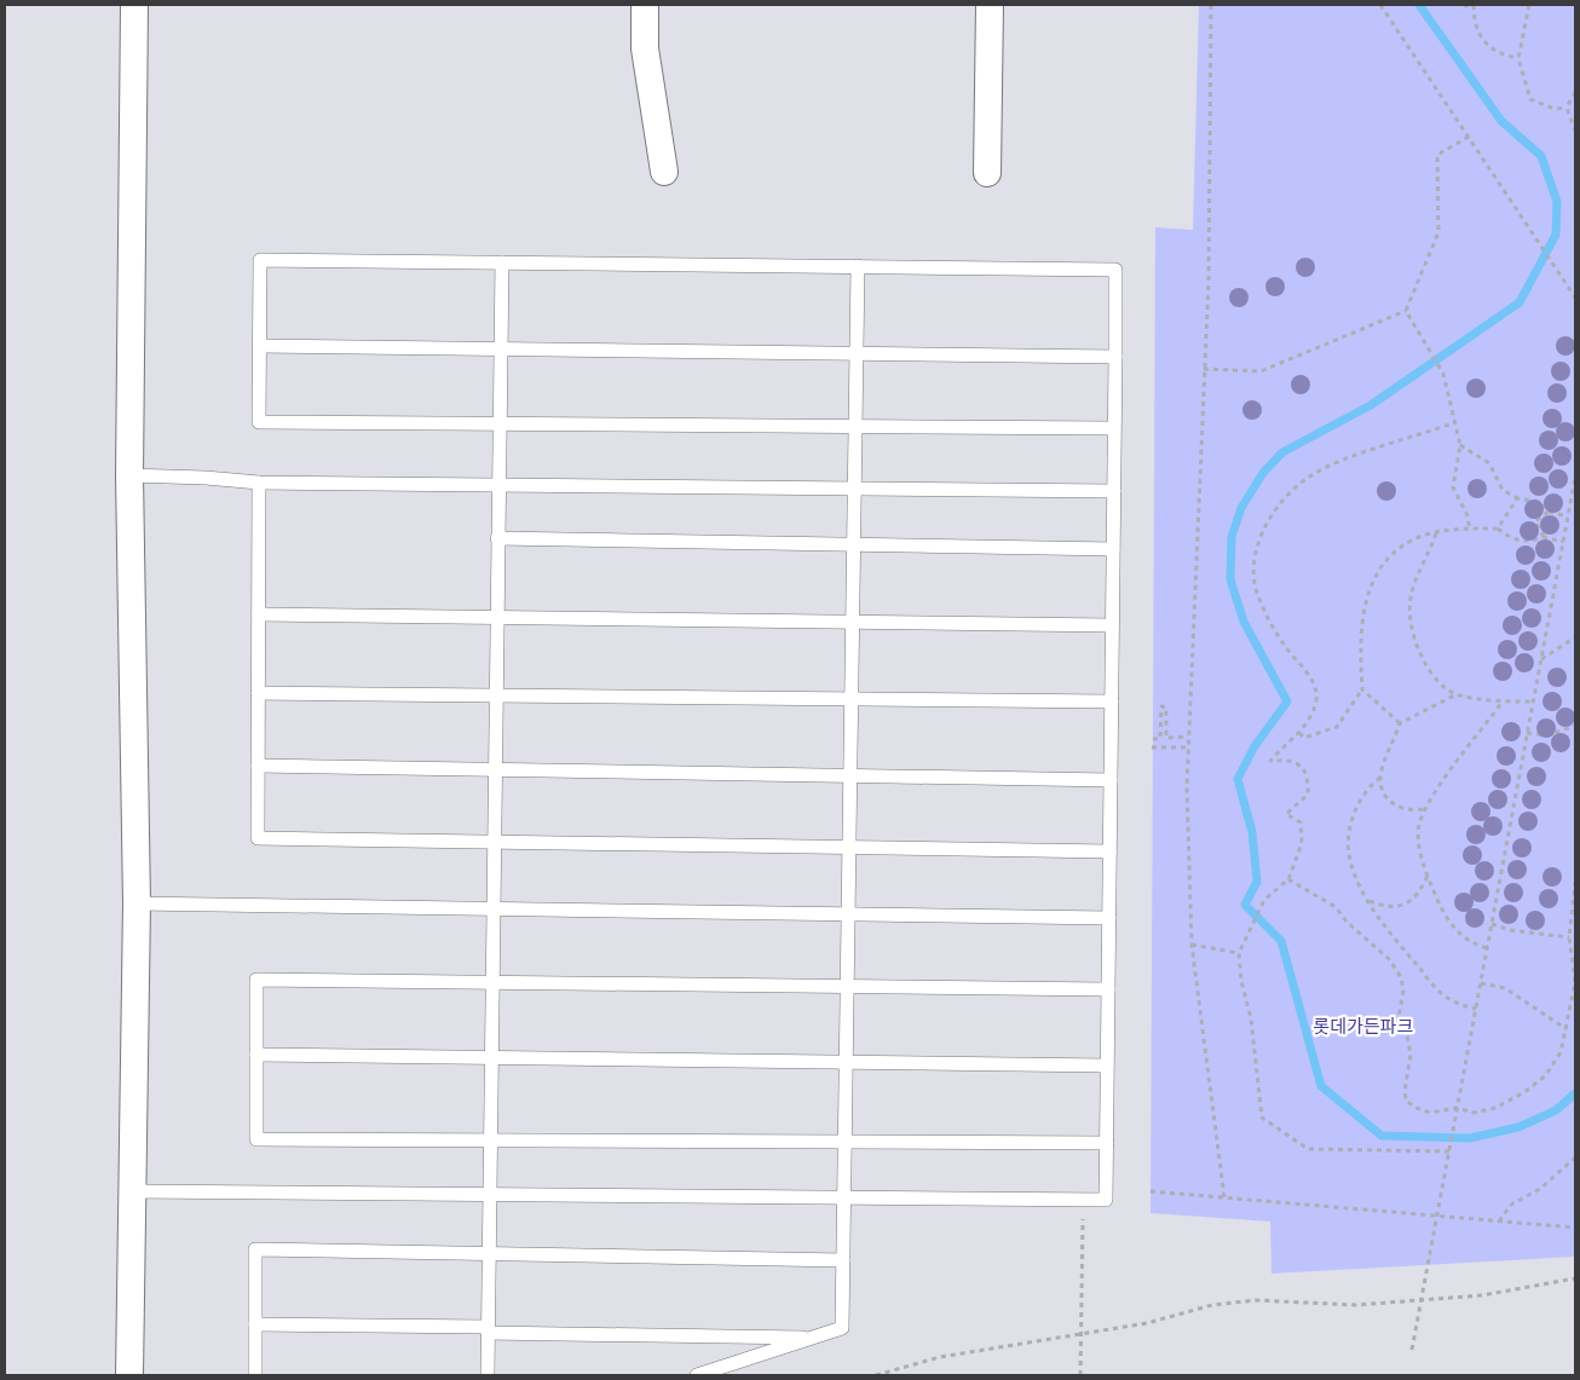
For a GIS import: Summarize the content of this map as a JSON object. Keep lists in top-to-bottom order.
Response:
{
  "parks": ["롯데가든파크"]
}
